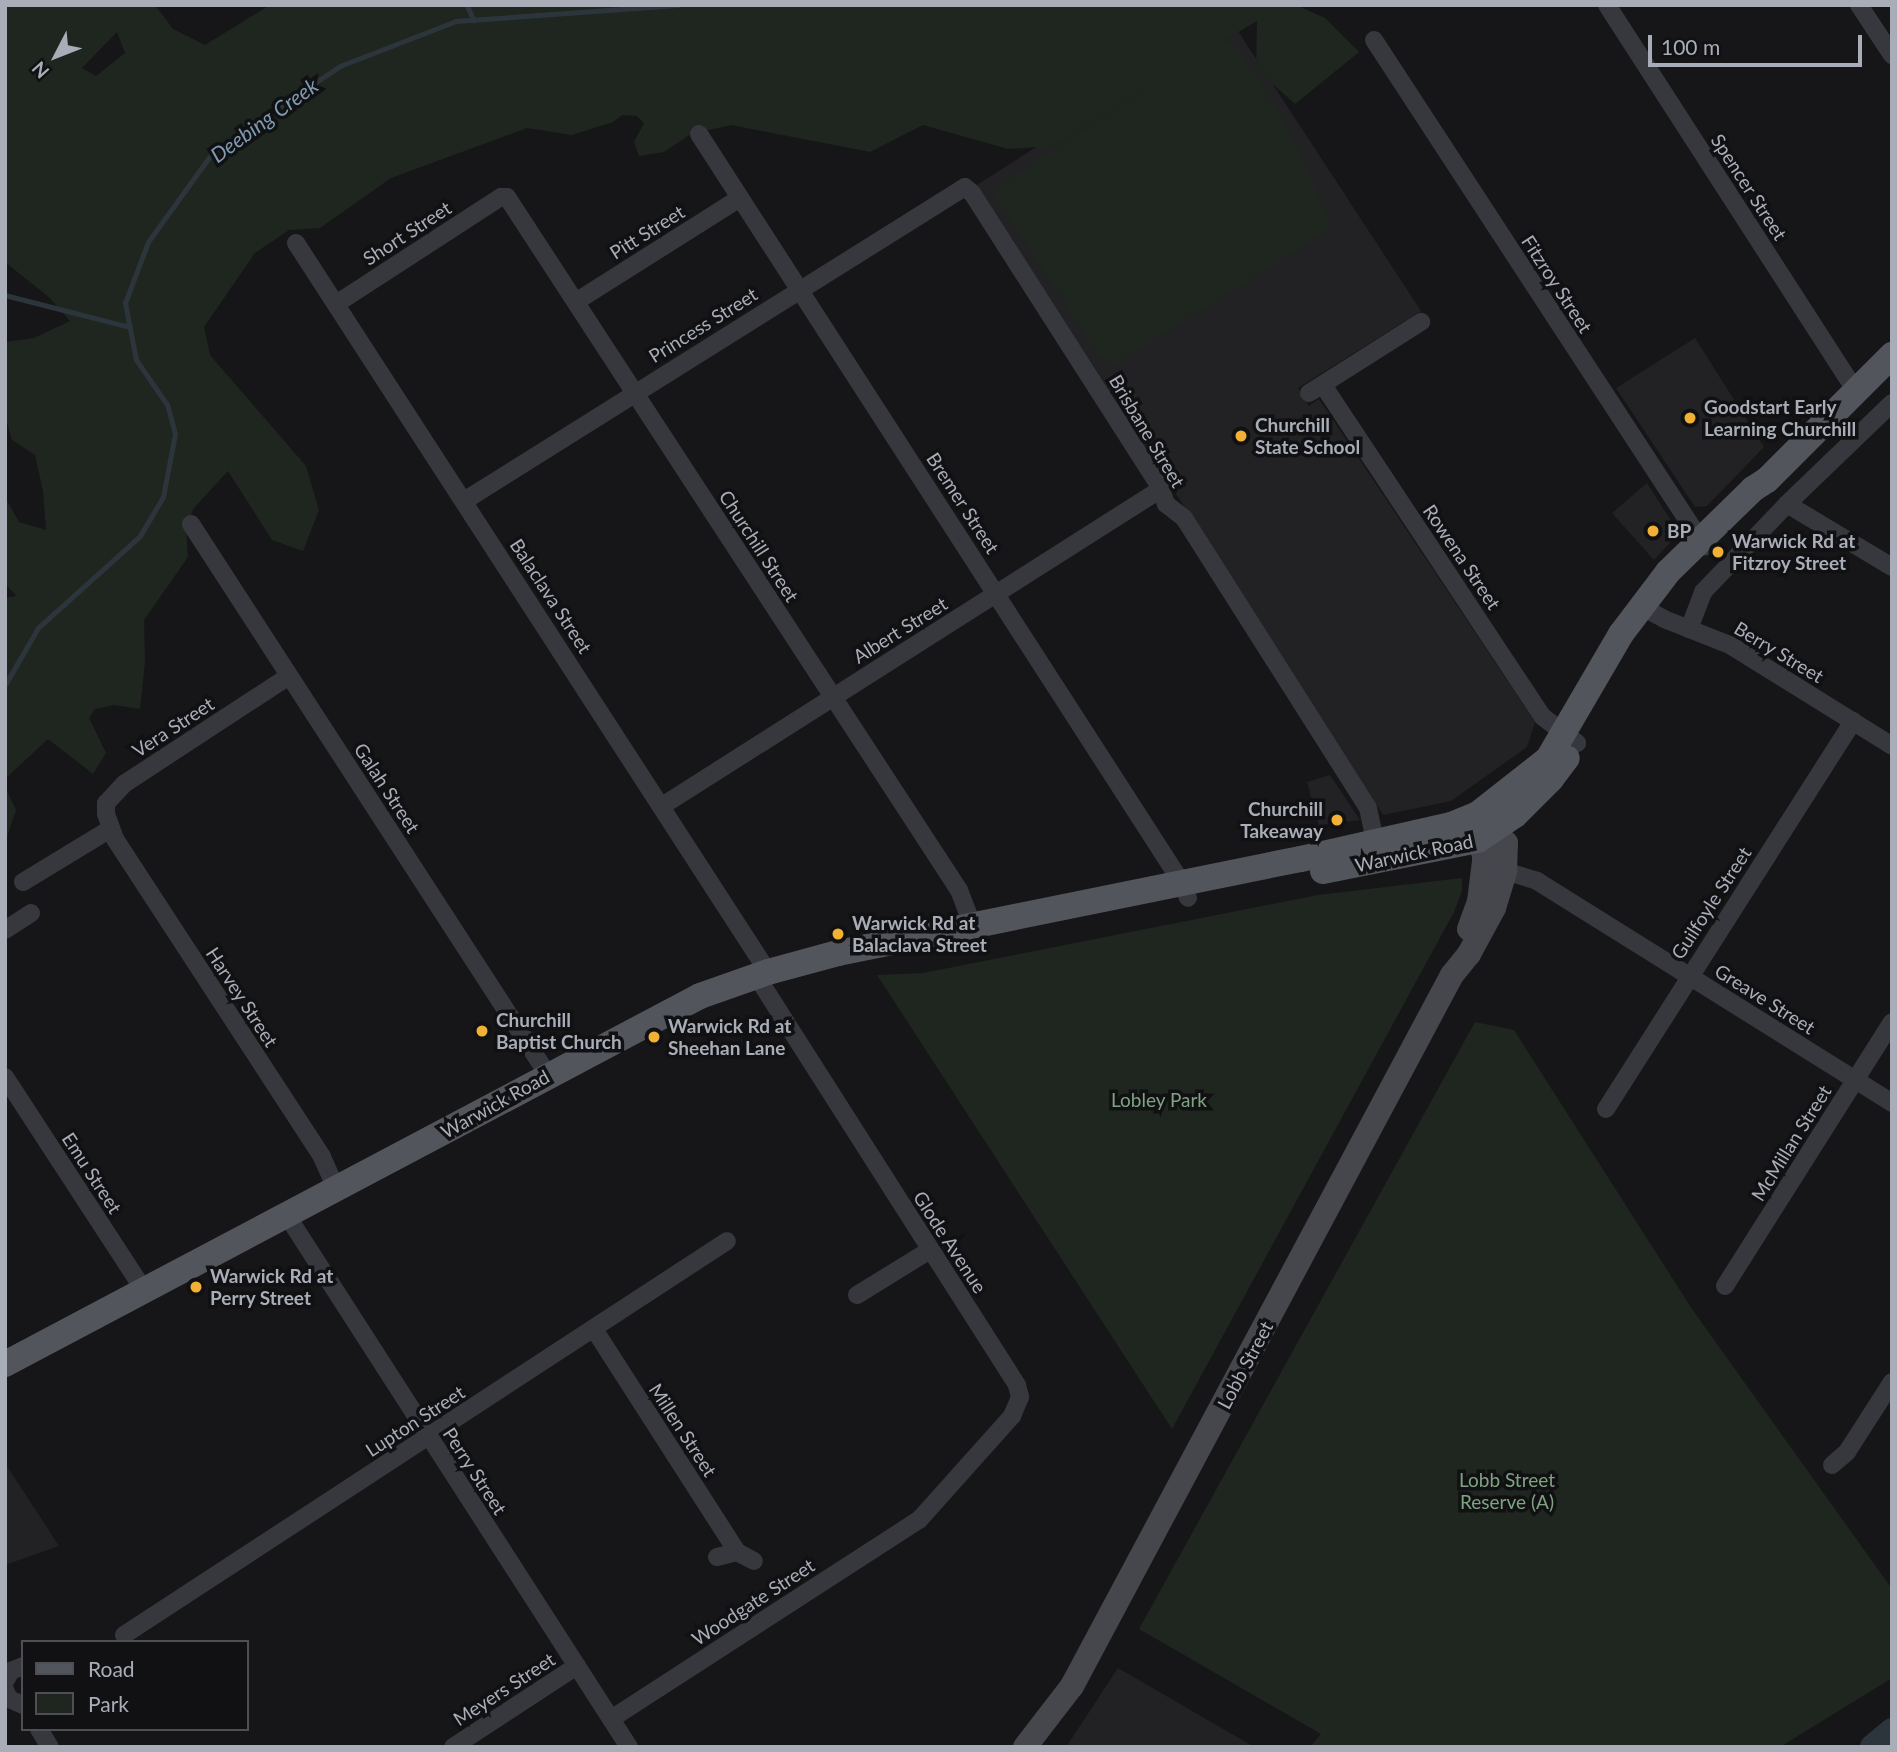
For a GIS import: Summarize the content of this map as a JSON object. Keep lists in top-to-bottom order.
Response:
{
  "streets": {
    "main road": ["Warwick Road", "Lobb Street"],
    "street": [
      "Spencer Street",
      "Pitt Street",
      "Short Street",
      "Fitzroy Street",
      "Princess Street",
      "Brisbane Street",
      "Bremer Street",
      "Churchill Street",
      "Rowena Street",
      "Balaclava Street",
      "Albert Street",
      "Berry Street",
      "Vera Street",
      "Galah Street",
      "Guilfoyle Street",
      "Harvey Street",
      "Greave Street",
      "McMillan Street",
      "Emu Street",
      "Glode Avenue",
      "Lupton Street",
      "Millen Street",
      "Perry Street",
      "Woodgate Street",
      "Meyers Street"
    ]
  },
  "crossings": [
    ["Spencer Street", "Warwick Road"],
    ["Pitt Street", "Bremer Street"],
    ["Pitt Street", "Churchill Street"],
    ["Short Street", "Churchill Street"],
    ["Short Street", "Balaclava Street"],
    ["Fitzroy Street", "Warwick Road"],
    ["Princess Street", "Brisbane Street"],
    ["Princess Street", "Bremer Street"],
    ["Princess Street", "Churchill Street"],
    ["Princess Street", "Balaclava Street"],
    ["Brisbane Street", "Albert Street"],
    ["Brisbane Street", "Warwick Road"],
    ["Bremer Street", "Albert Street"],
    ["Bremer Street", "Warwick Road"],
    ["Churchill Street", "Albert Street"],
    ["Churchill Street", "Warwick Road"],
    ["Rowena Street", "Warwick Road"],
    ["Balaclava Street", "Albert Street"],
    ["Balaclava Street", "Warwick Road"],
    ["Balaclava Street", "Glode Avenue"],
    ["Berry Street", "Warwick Road"],
    ["Berry Street", "Guilfoyle Street"],
    ["Vera Street", "Galah Street"],
    ["Vera Street", "Harvey Street"],
    ["Galah Street", "Warwick Road"],
    ["Warwick Road", "Harvey Street"],
    ["Warwick Road", "Emu Street"],
    ["Warwick Road", "Glode Avenue"],
    ["Warwick Road", "Lobb Street"],
    ["Warwick Road", "Perry Street"],
    ["Guilfoyle Street", "Greave Street"],
    ["Greave Street", "McMillan Street"],
    ["Greave Street", "Lobb Street"],
    ["Glode Avenue", "Woodgate Street"],
    ["Lupton Street", "Millen Street"],
    ["Lupton Street", "Perry Street"],
    ["Perry Street", "Woodgate Street"],
    ["Perry Street", "Meyers Street"]
  ],
  "water": ["Deebing Creek"],
  "parks": ["Lobley Park", "Lobb Street Reserve (A)"],
  "places": [
    "Goodstart Early Learning Churchill",
    "Churchill State School",
    "BP",
    "Warwick Rd at Fitzroy Street",
    "Churchill Takeaway",
    "Warwick Rd at Balaclava Street",
    "Churchill Baptist Church",
    "Warwick Rd at Sheehan Lane",
    "Warwick Rd at Perry Street"
  ],
  "legend": ["Road", "Park"],
  "scale_bar": "100 m",
  "north": "bottom left"
}
